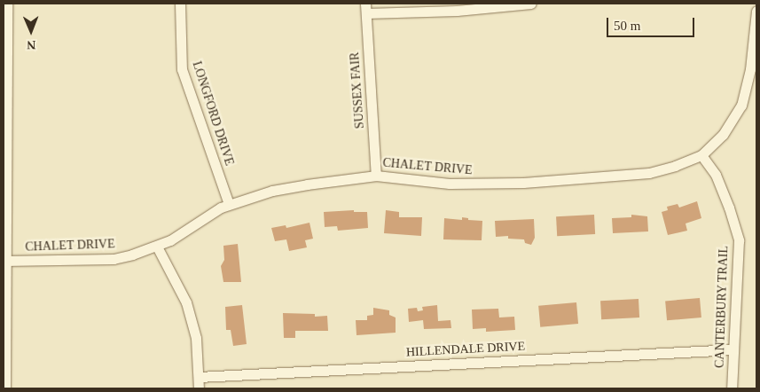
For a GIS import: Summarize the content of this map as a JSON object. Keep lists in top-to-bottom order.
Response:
{
  "streets": {
    "street": [
      "SUSSEX FAIR",
      "LONGFORD DRIVE",
      "CHALET DRIVE",
      "CANTERBURY TRAIL",
      "HILLENDALE DRIVE"
    ]
  },
  "crossings": [
    ["SUSSEX FAIR", "CHALET DRIVE"],
    ["LONGFORD DRIVE", "CHALET DRIVE"],
    ["CHALET DRIVE", "CANTERBURY TRAIL"],
    ["CANTERBURY TRAIL", "HILLENDALE DRIVE"]
  ],
  "scale_bar": "50 m",
  "north": "bottom"
}
